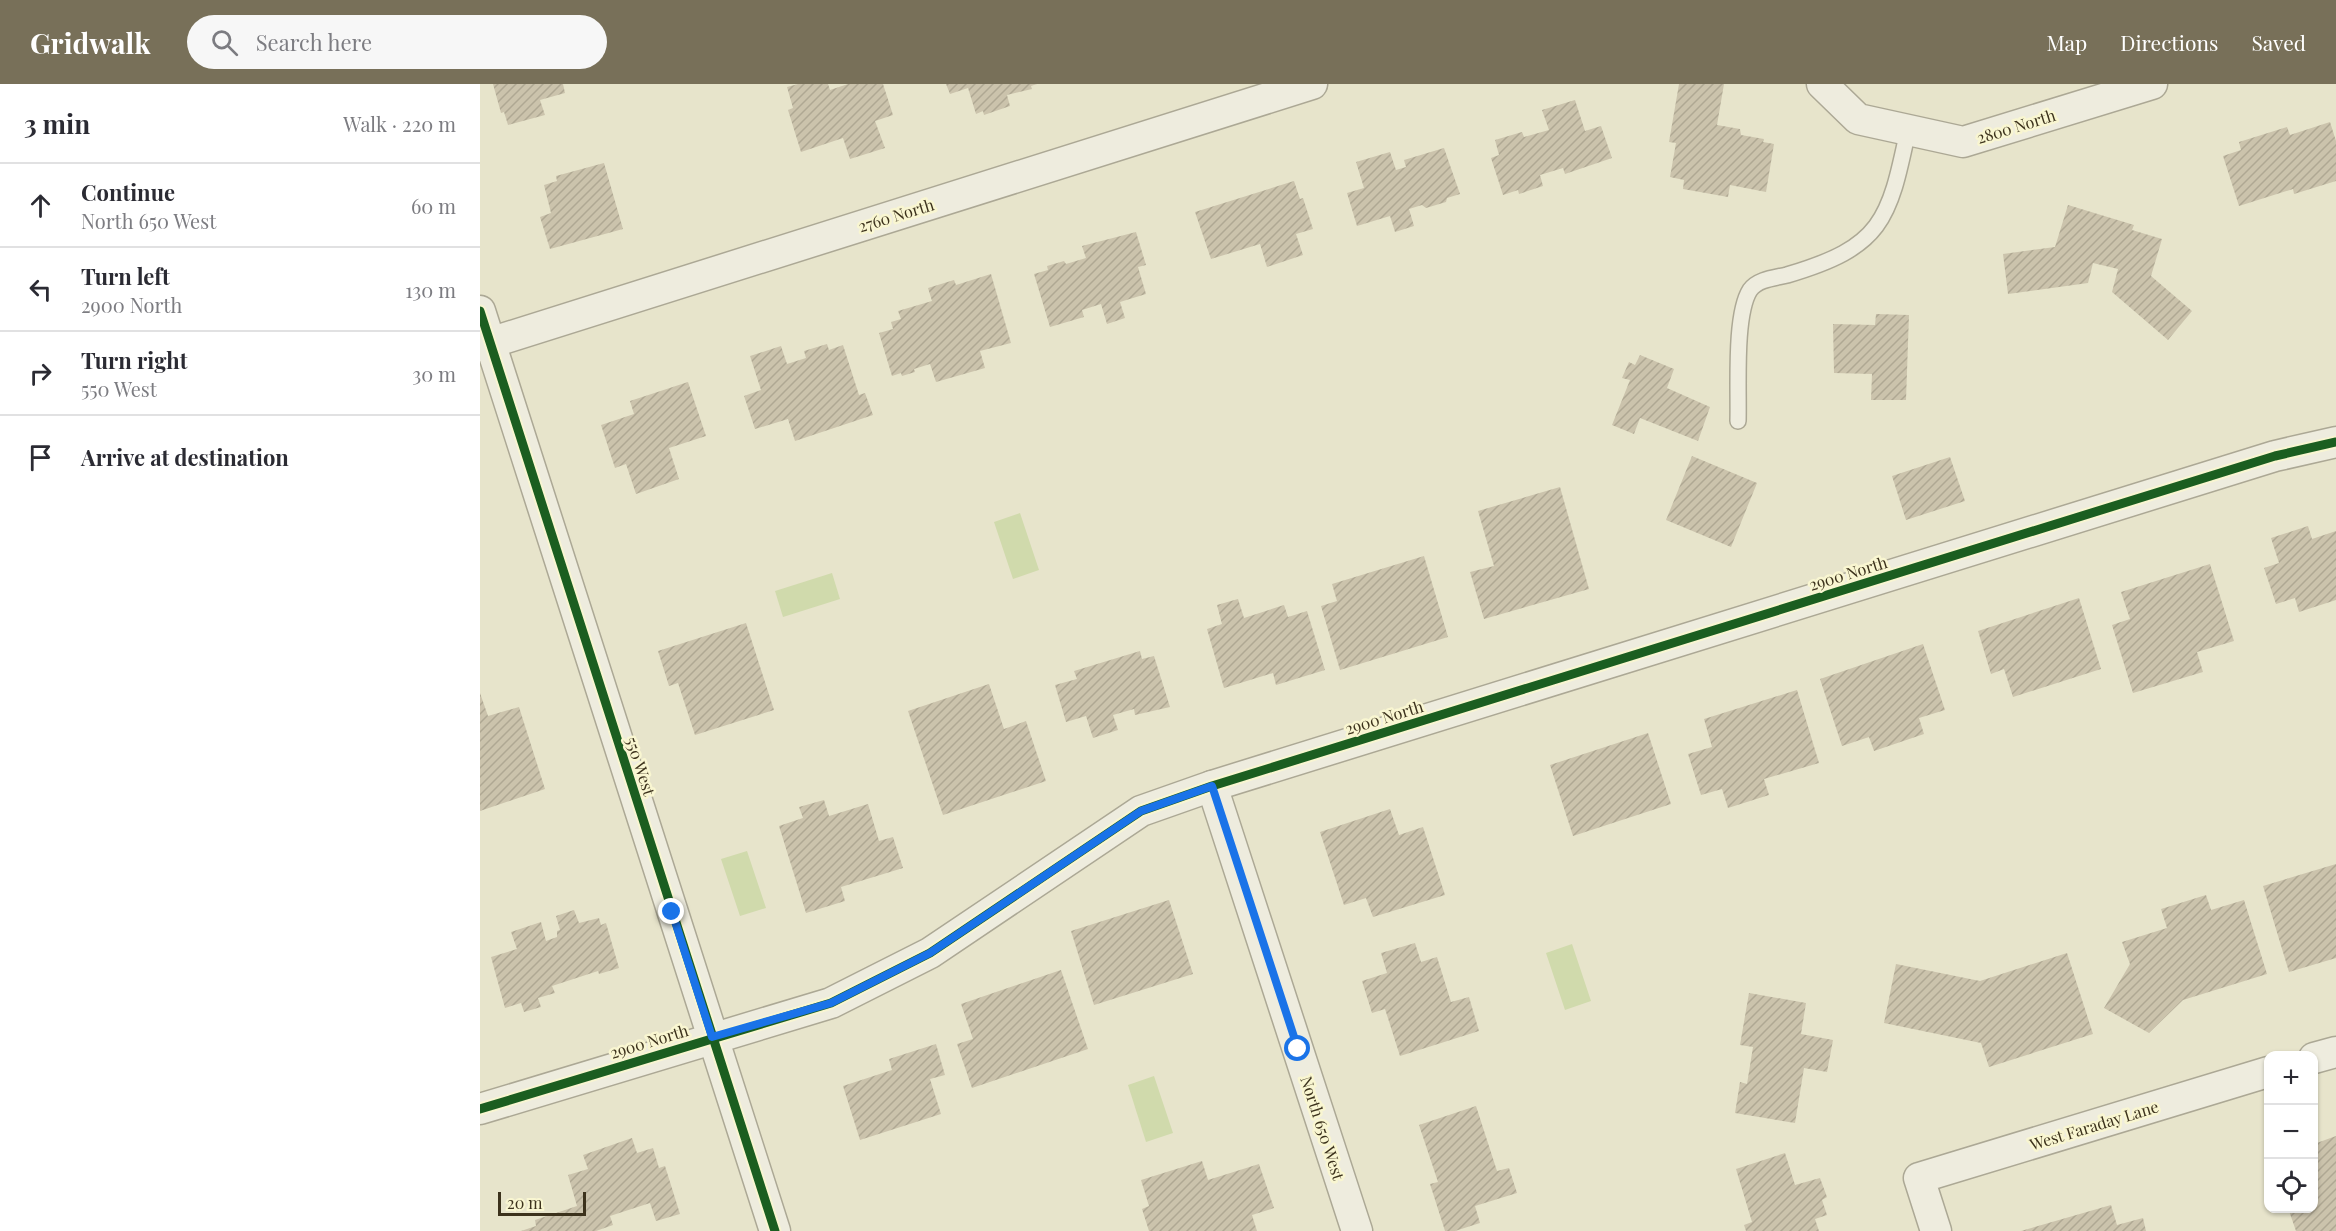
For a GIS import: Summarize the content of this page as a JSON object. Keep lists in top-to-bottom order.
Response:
{
  "streets": {
    "street": [
      "2800 North",
      "2760 North",
      "2900 North",
      "550 West",
      "West Faraday Lane",
      "North 650 West"
    ]
  },
  "crossings": [
    ["2760 North", "550 West"],
    ["2900 North", "550 West"],
    ["2900 North", "North 650 West"]
  ],
  "scale_bar": "20 m",
  "page": {
    "header": "Gridwalk",
    "search": "Search here",
    "nav": ["Map", "Directions", "Saved"],
    "heading": ["3 min", "Walk · 220 m"],
    "list": [
      ["Continue", "North 650 West", "60 m"],
      ["Turn left", "2900 North", "130 m"],
      ["Turn right", "550 West", "30 m"],
      "Arrive at destination"
    ],
    "map_buttons": ["+", "−"],
    "scale": "20 m"
  }
}
